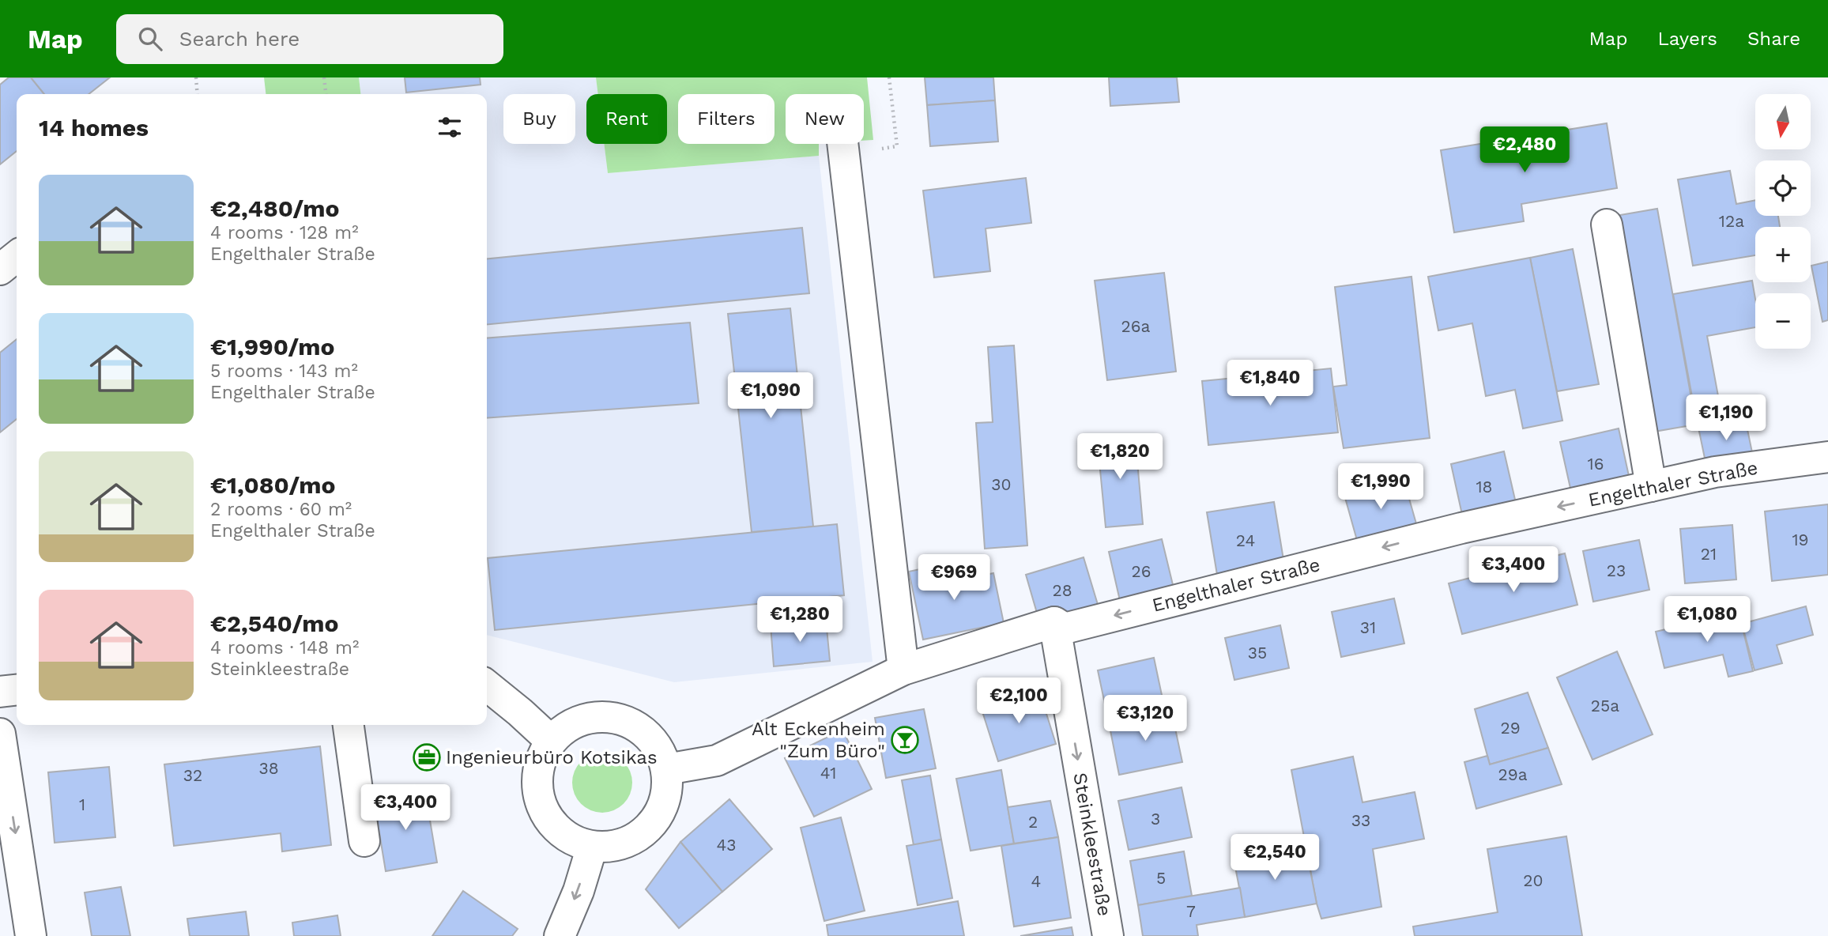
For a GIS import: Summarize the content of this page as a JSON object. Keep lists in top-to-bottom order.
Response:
{
  "streets": {
    "street": ["Engelthaler Straße", "Steinkleestraße"]
  },
  "crossings": [
    ["Engelthaler Straße", "Steinkleestraße"]
  ],
  "one_way": ["Engelthaler Straße", "Steinkleestraße"],
  "places": {
    "bar": ["Alt Eckenheim \"Zum Büro\""],
    "office": ["Ingenieurbüro Kotsikas"]
  },
  "house_numbers": [
    "12a",
    "26a",
    "16",
    "30",
    "18",
    "19",
    "24",
    "21",
    "23",
    "26",
    "28",
    "31",
    "35",
    "25a",
    "29",
    "38",
    "41",
    "29a",
    "32",
    "1",
    "3",
    "33",
    "2",
    "43",
    "5",
    "20",
    "4",
    "7"
  ],
  "north": "bottom",
  "page": {
    "header": "Map",
    "search": "Search here",
    "nav": ["Map", "Layers", "Share"],
    "map_buttons": ["+", "−"],
    "chip": [
      "Buy",
      "Rent",
      "Filters",
      "New"
    ],
    "heading": "14 homes",
    "price": [
      "€2,480",
      "€1,840",
      "€1,090",
      "€1,190",
      "€1,820",
      "€1,990",
      "€3,400",
      "€969",
      "€1,280",
      "€1,080",
      "€2,100",
      "€3,120",
      "€3,400",
      "€2,540"
    ],
    "list": [
      {
        "name": "€2,480/mo",
        "note": "4 rooms · 128 m² · Engelthaler Straße"
      },
      {
        "name": "€1,990/mo",
        "note": "5 rooms · 143 m² · Engelthaler Straße"
      },
      {
        "name": "€1,080/mo",
        "note": "2 rooms · 60 m² · Engelthaler Straße"
      },
      {
        "name": "€2,540/mo",
        "note": "4 rooms · 148 m² · Steinkleestraße"
      }
    ]
  }
}
